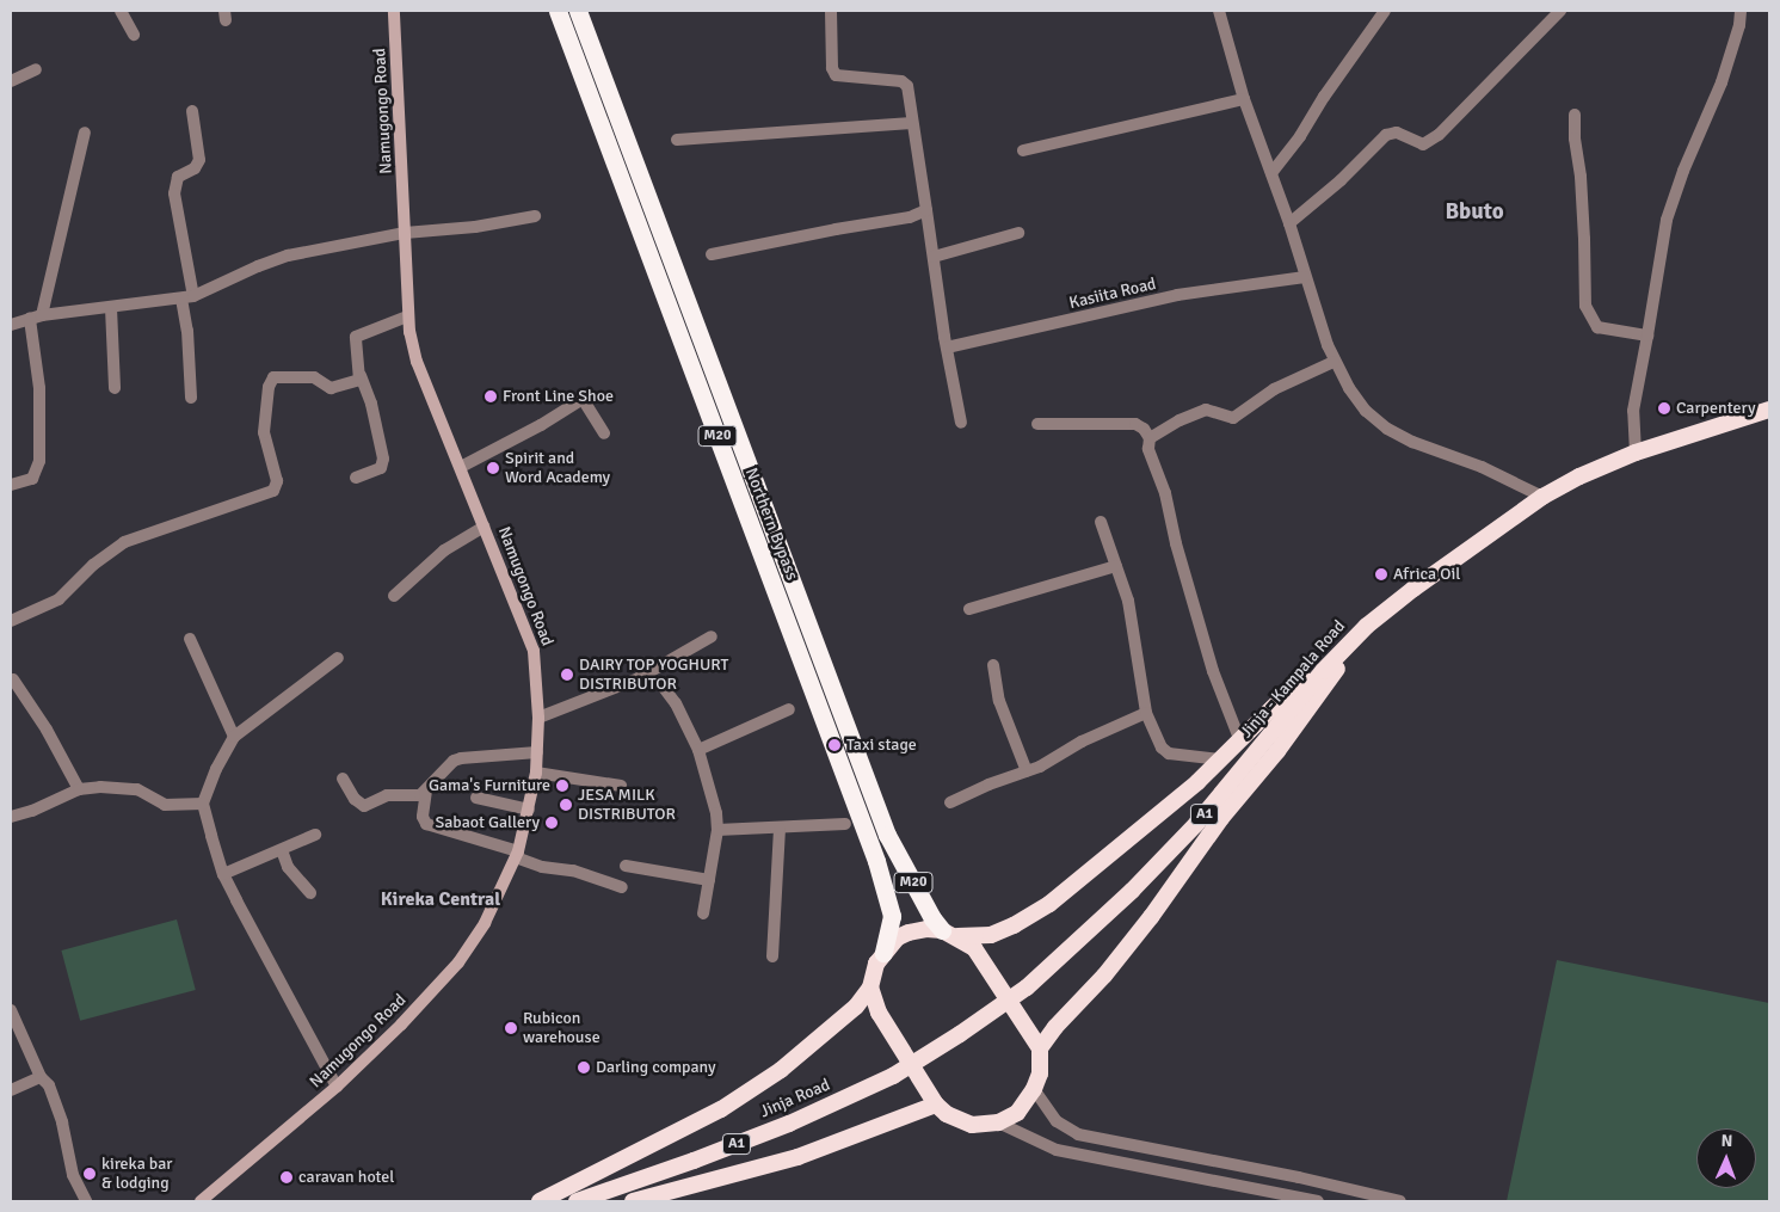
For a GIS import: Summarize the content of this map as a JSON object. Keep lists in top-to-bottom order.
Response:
{
  "streets": {
    "highway": [
      "M20",
      "Northern Bypass",
      "Jinja - Kampala Road",
      "A1",
      "Jinja Road"
    ],
    "main road": ["Namugongo Road"],
    "street": ["Kasiita Road"]
  },
  "crossings": [
    ["Jinja - Kampala Road", "Jinja Road"]
  ],
  "districts": ["Bbuto", "Kireka Central"],
  "places": [
    "Front Line Shoe",
    "Carpentery",
    "Spirit and Word Academy",
    "Africa Oil",
    "DAIRY TOP YOGHURT DISTRIBUTOR",
    "Taxi stage",
    "Gama's Furniture",
    "JESA MILK DISTRIBUTOR",
    "Sabaot Gallery",
    "Rubicon warehouse",
    "Darling company",
    "kireka bar & lodging",
    "caravan hotel"
  ],
  "north": "top"
}
